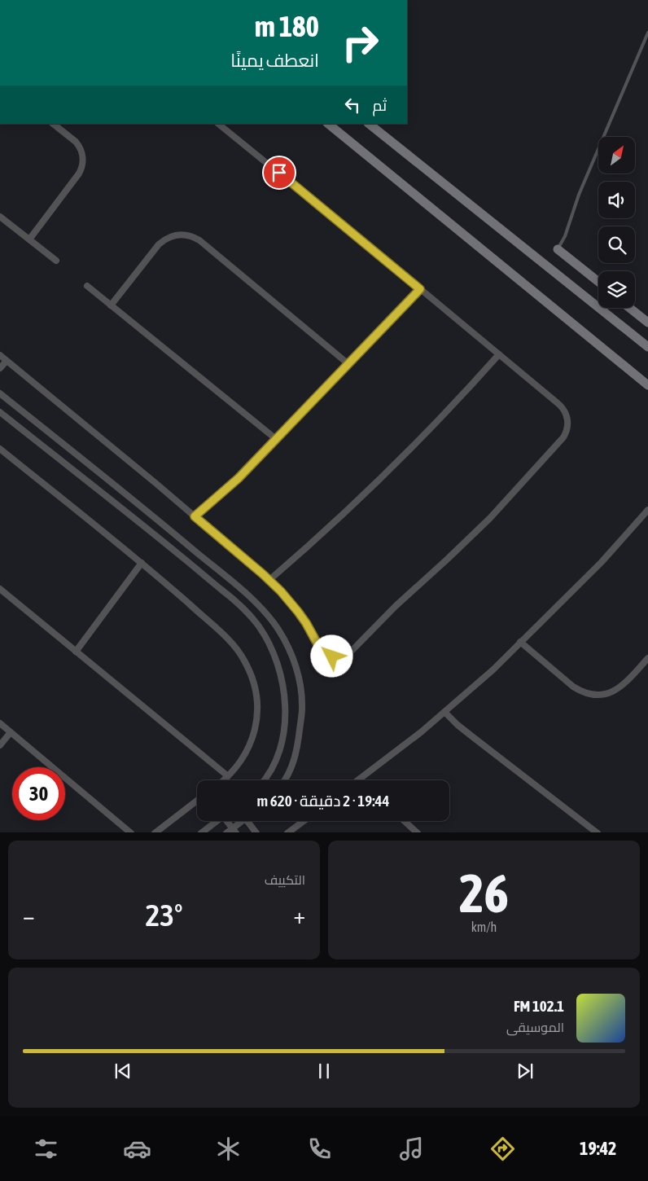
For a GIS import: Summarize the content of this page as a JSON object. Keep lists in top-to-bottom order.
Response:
{
  "north": "top right",
  "page": {
    "turn": ["180 m", "انعطف يمينًا"],
    "then": "ثم",
    "limit": "30",
    "trip": "19:44 · 2 دقيقة · 620 m",
    "tile": [
      ["26", "km/h"],
      "التكييف"
    ],
    "heat": ["−", "23°", "+"],
    "song": ["102.1 FM", "الموسيقى"],
    "tabs": "19:42"
  }
}
